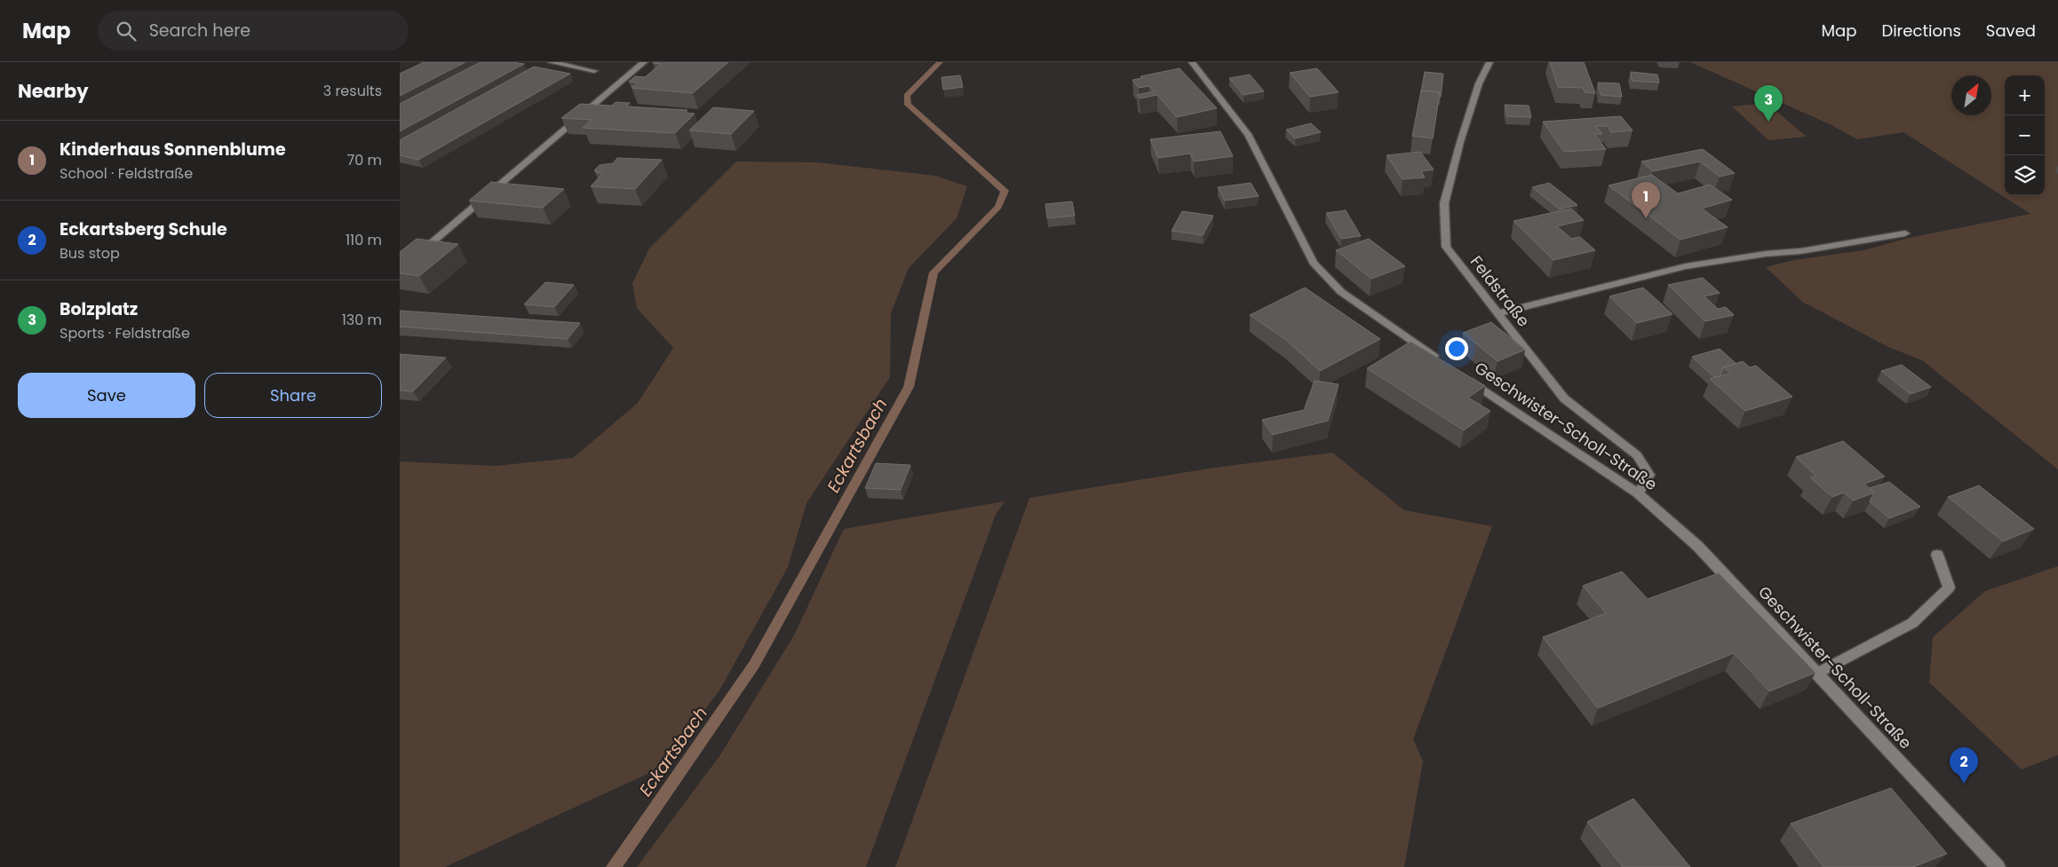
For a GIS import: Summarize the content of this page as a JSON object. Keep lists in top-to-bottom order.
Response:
{
  "streets": {
    "street": ["Feldstraße", "Geschwister-Scholl-Straße"]
  },
  "crossings": [
    ["Feldstraße", "Geschwister-Scholl-Straße"]
  ],
  "water": ["Eckartsbach"],
  "north": "top right",
  "page": {
    "header": "Map",
    "search": "Search here",
    "nav": ["Map", "Directions", "Saved"],
    "heading": ["Nearby", "3 results"],
    "map_buttons": ["+", "−"],
    "pins": ["3", "1", "2"],
    "list": [
      {
        "mark": "1",
        "name": "Kinderhaus Sonnenblume",
        "note": "School · Feldstraße",
        "value": "70 m"
      },
      {
        "mark": "2",
        "name": "Eckartsberg Schule",
        "note": "Bus stop",
        "value": "110 m"
      },
      {
        "mark": "3",
        "name": "Bolzplatz",
        "note": "Sports · Feldstraße",
        "value": "130 m"
      }
    ],
    "buttons": ["Save", "Share"]
  }
}
